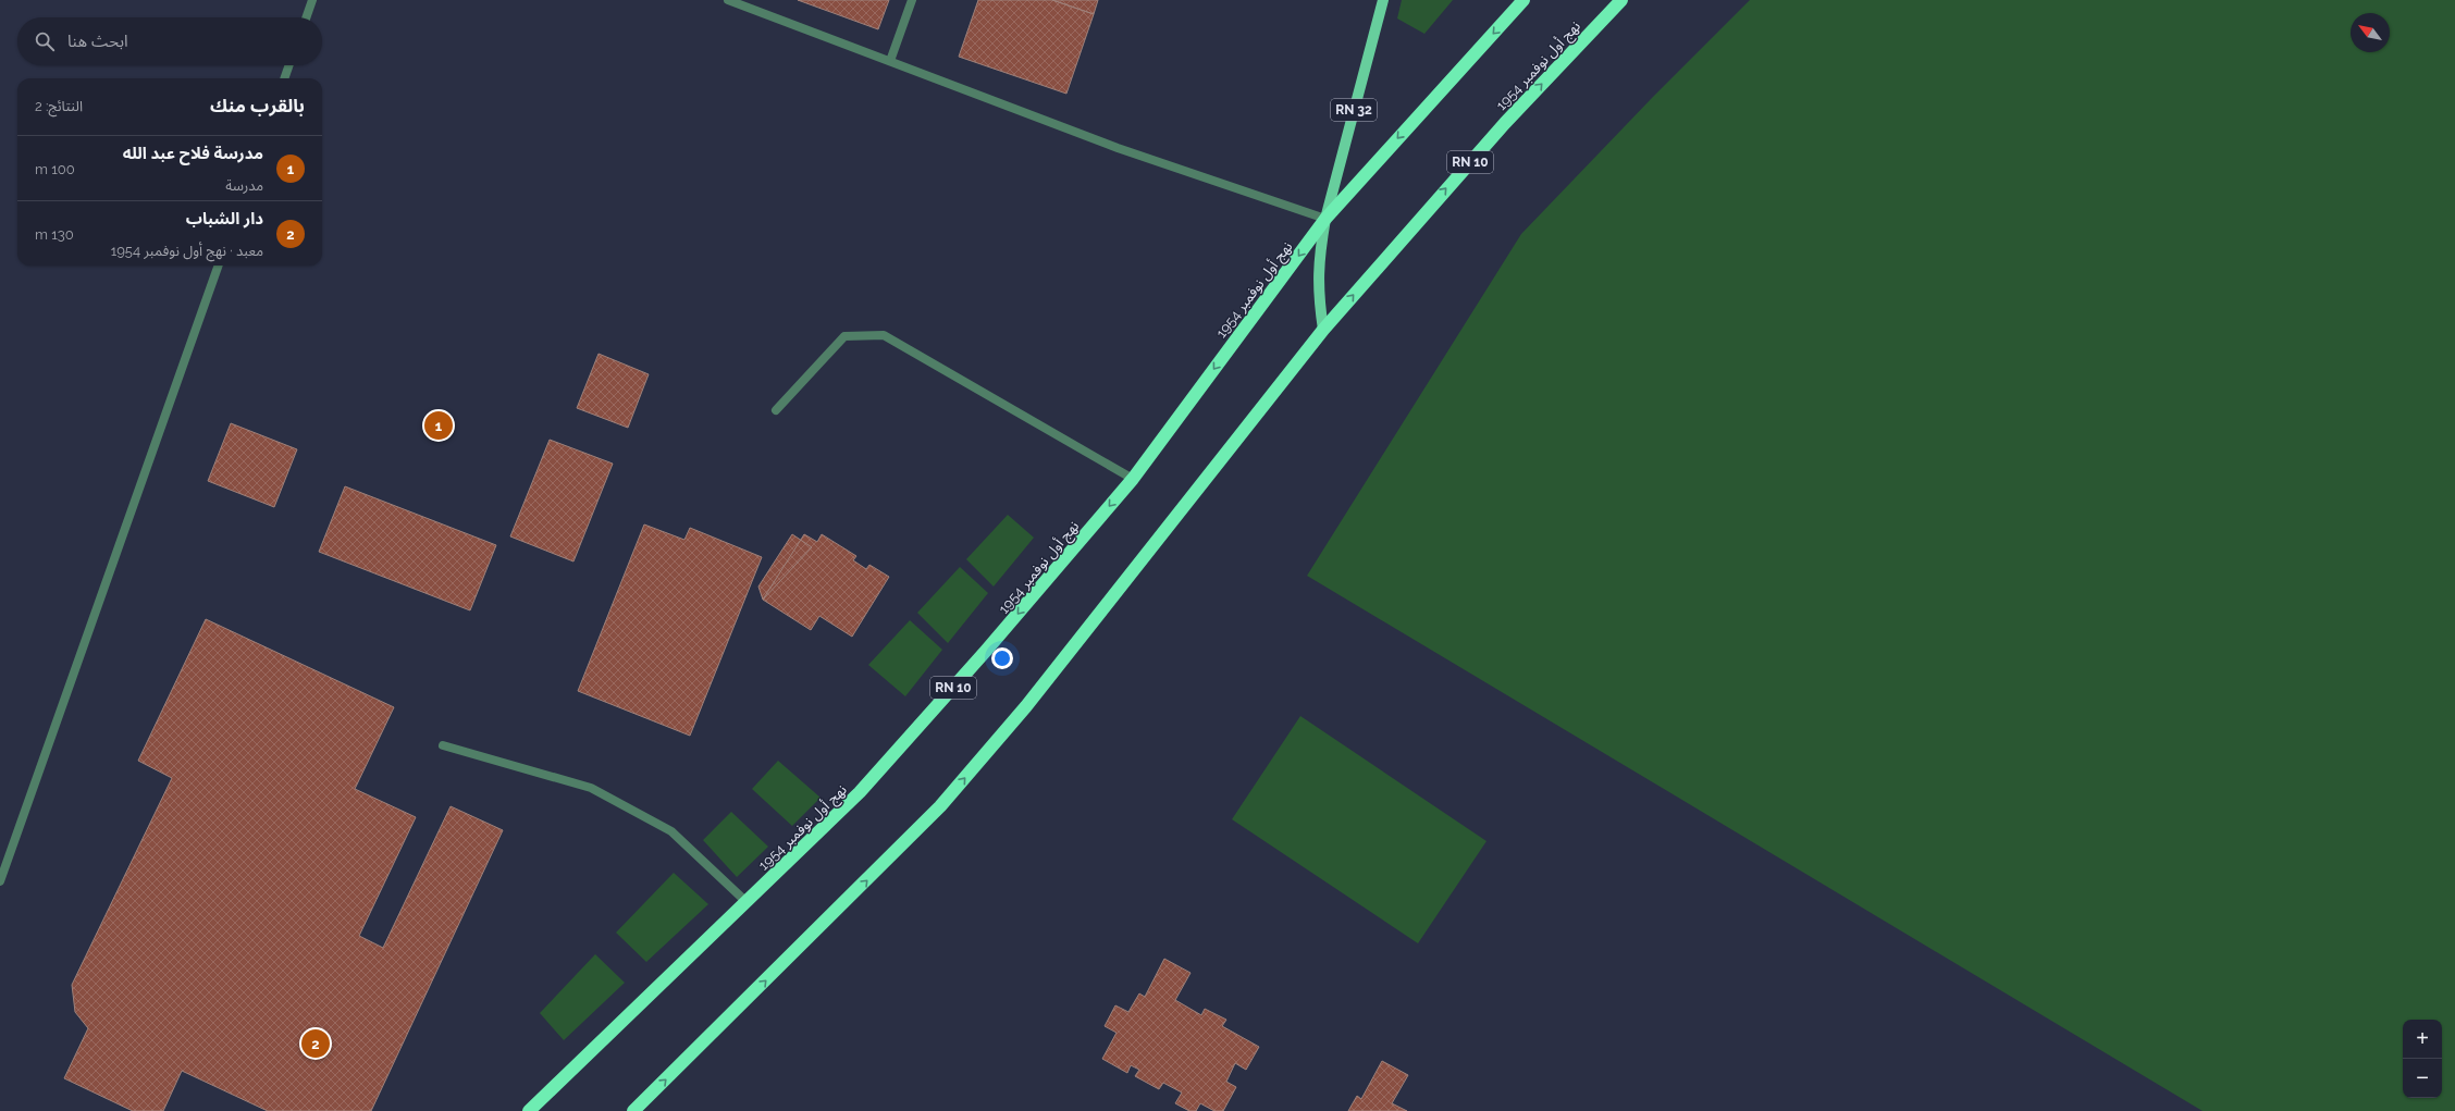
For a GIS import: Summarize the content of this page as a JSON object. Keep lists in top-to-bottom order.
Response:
{
  "streets": {
    "highway": ["نهج أول نوفمبر 1954", "RN 10"],
    "main road": ["RN 32"]
  },
  "crossings": [
    ["نهج أول نوفمبر 1954", "RN 32"]
  ],
  "north": "top left",
  "page": {
    "search": "ابحث هنا",
    "heading": ["بالقرب منك", "النتائج: 2"],
    "list": [
      {
        "mark": "1",
        "name": "مدرسة فلاح عبد الله",
        "note": "مدرسة",
        "value": "100 m"
      },
      {
        "mark": "2",
        "name": "دار الشباب",
        "note": "معبد · نهج أول نوفمبر 1954",
        "value": "130 m"
      }
    ],
    "pins": ["1", "2"],
    "map_buttons": ["+", "−"]
  }
}
